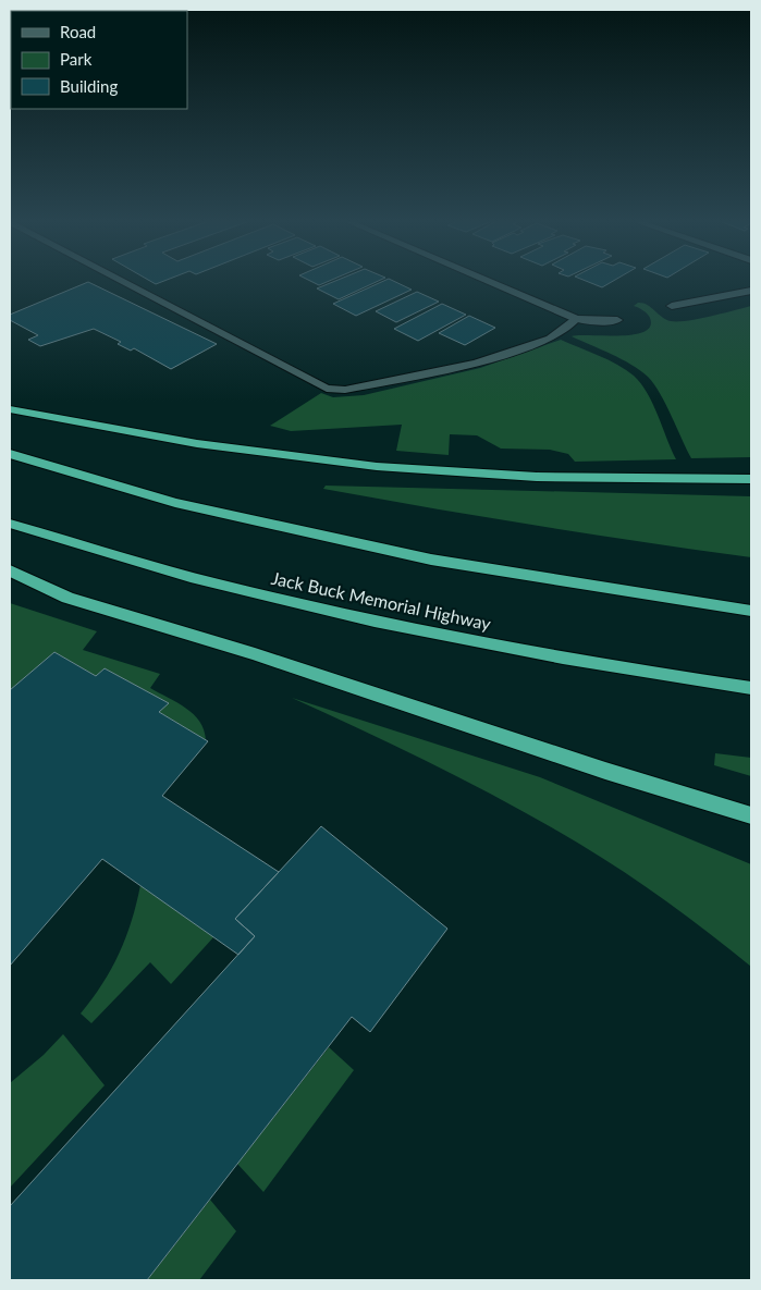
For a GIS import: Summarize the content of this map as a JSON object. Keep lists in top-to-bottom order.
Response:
{
  "streets": {
    "highway": ["Jack Buck Memorial Highway"]
  },
  "legend": ["Road", "Park", "Building"]
}
